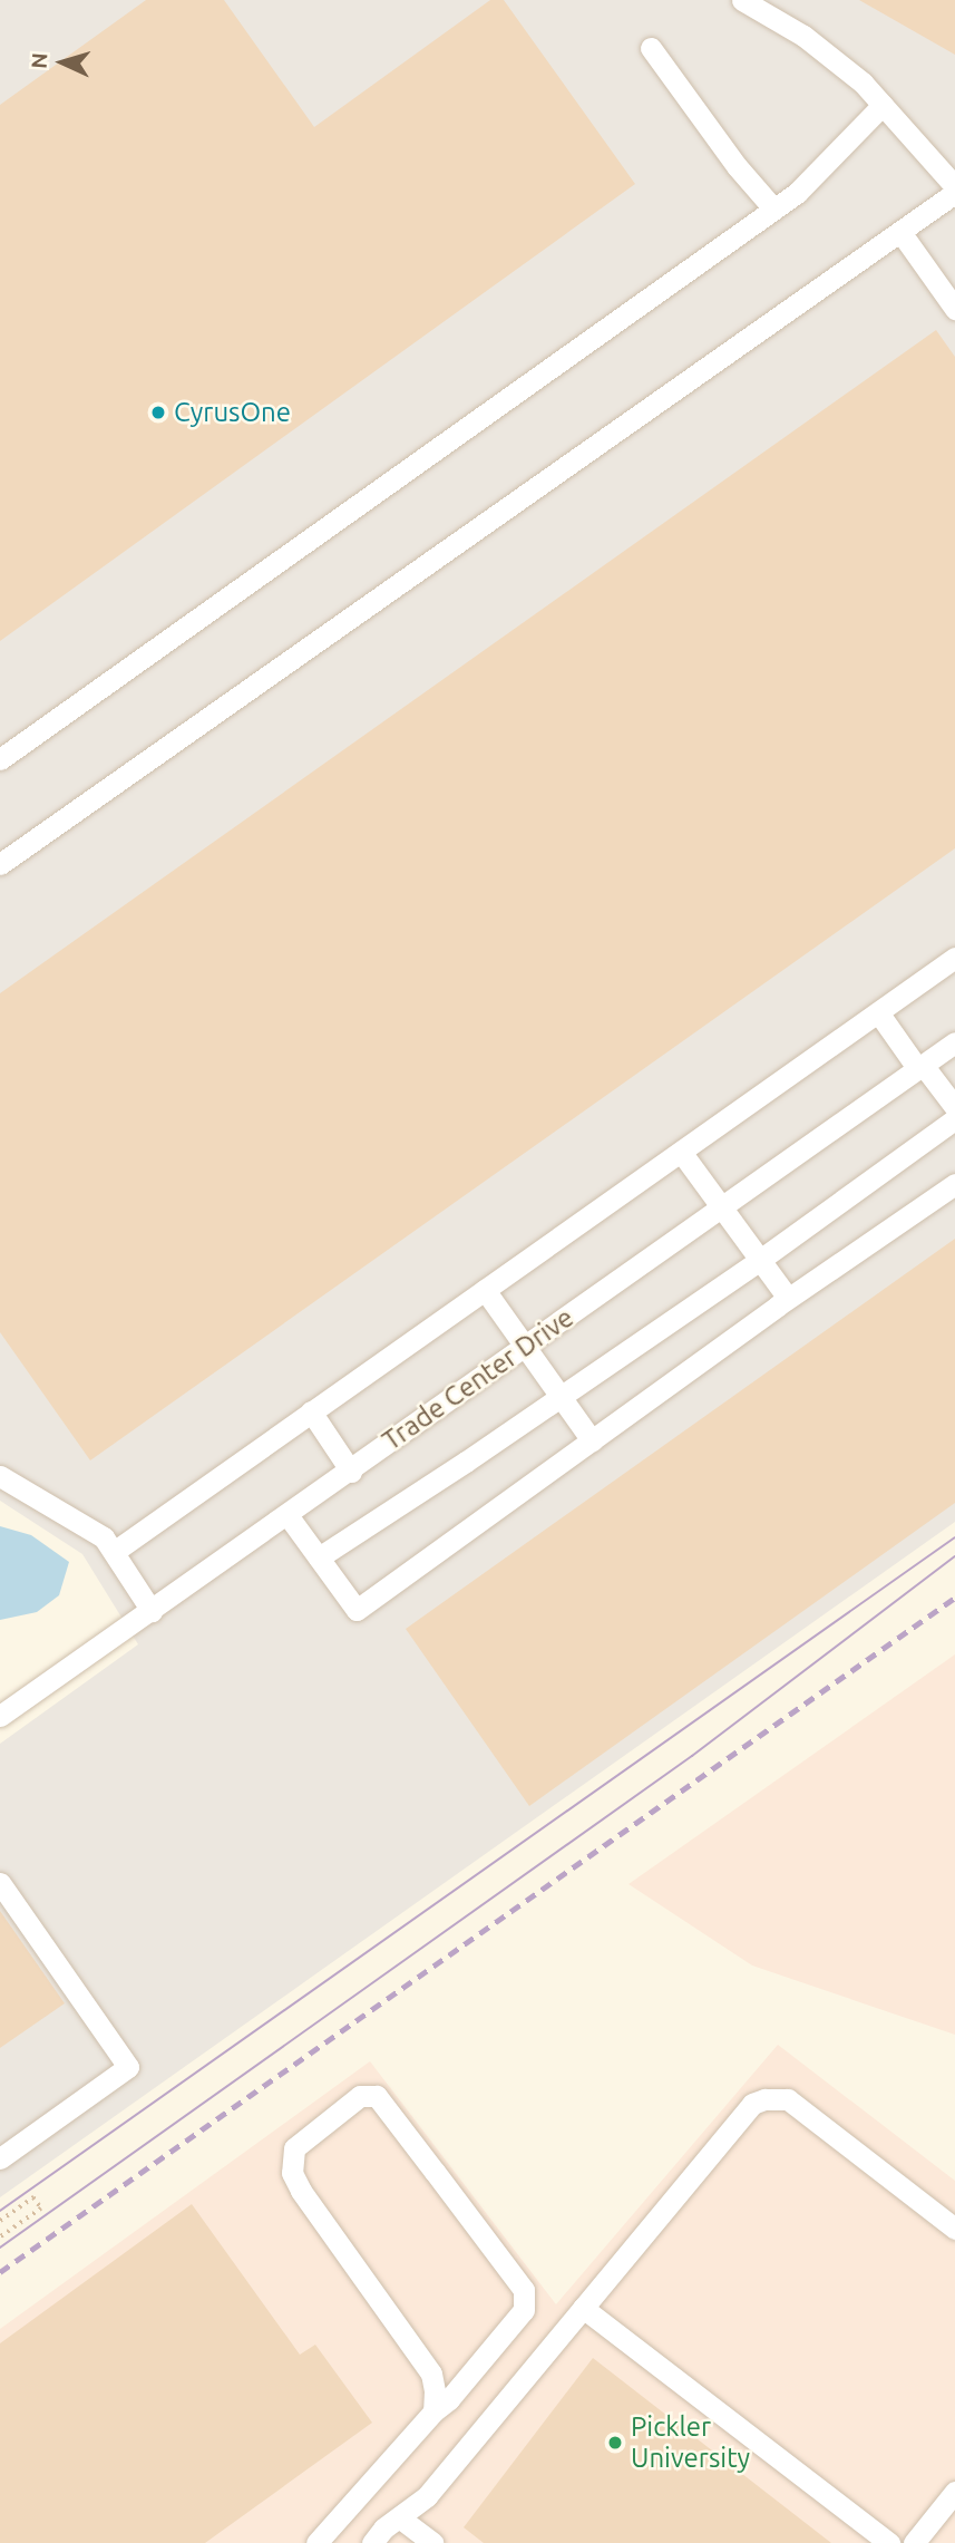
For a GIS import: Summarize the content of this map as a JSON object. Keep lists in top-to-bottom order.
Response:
{
  "streets": {
    "street": ["Trade Center Drive"]
  },
  "places": ["CyrusOne", "Pickler University"],
  "north": "left"
}
